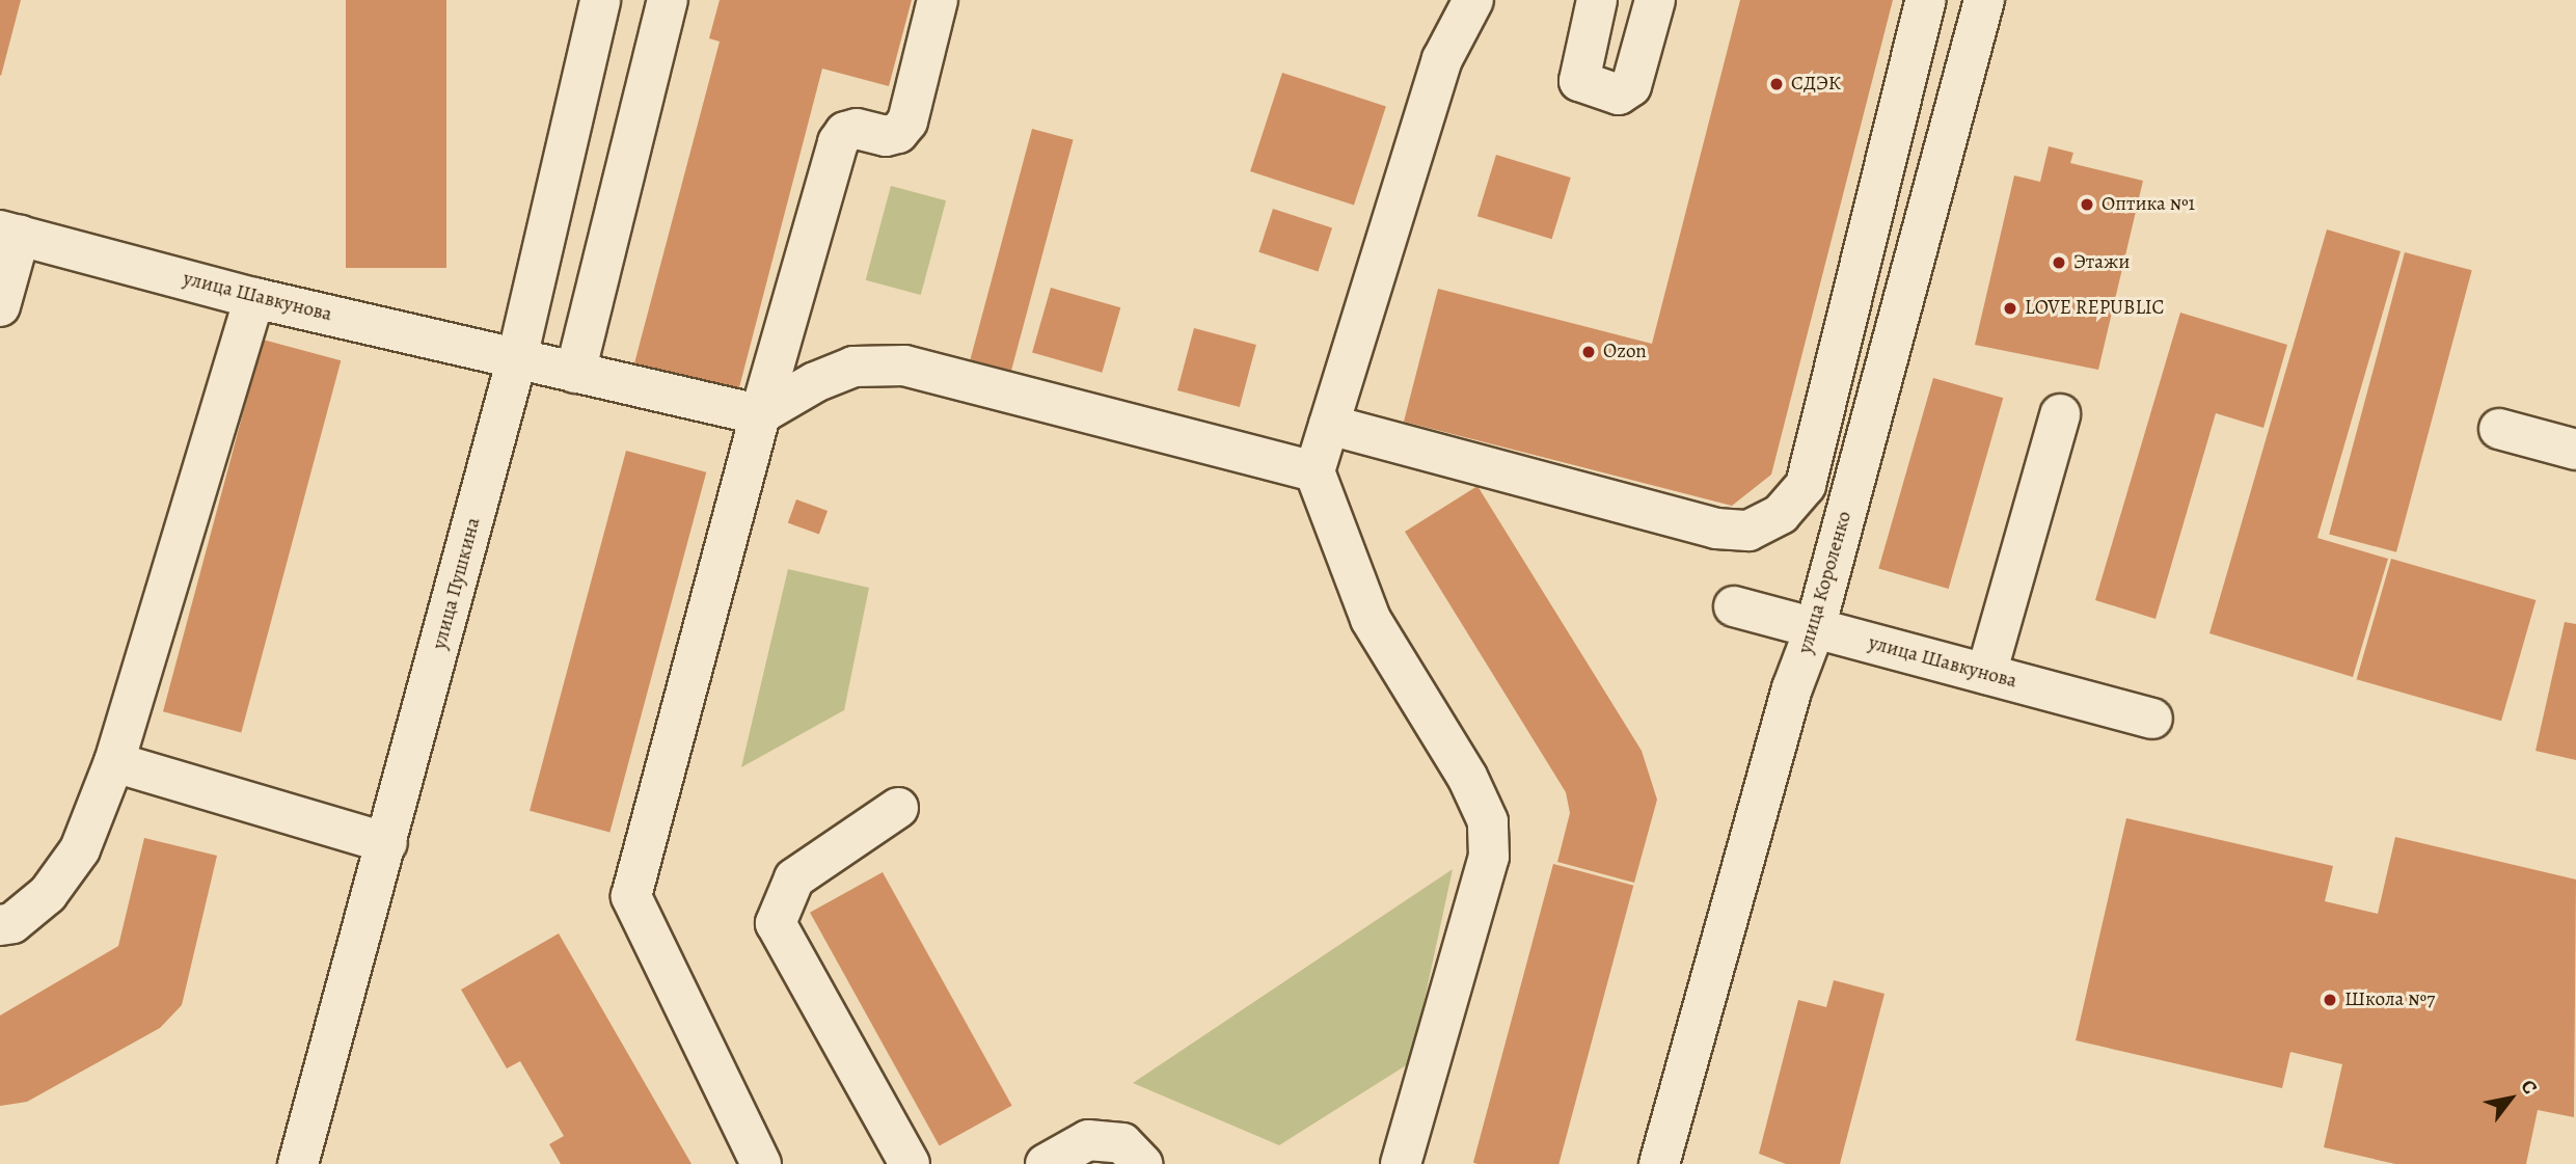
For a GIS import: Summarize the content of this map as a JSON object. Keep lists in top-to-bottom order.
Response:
{
  "streets": {
    "street": ["улица Шавкунова", "улица Короленко", "улица Пушкина"]
  },
  "crossings": [
    ["улица Шавкунова", "улица Короленко"],
    ["улица Шавкунова", "улица Пушкина"]
  ],
  "places": [
    "СДЭК",
    "Оптика №1",
    "Этажи",
    "LOVE REPUBLIC",
    "Ozon",
    "Школа №7"
  ],
  "north": "top right"
}
